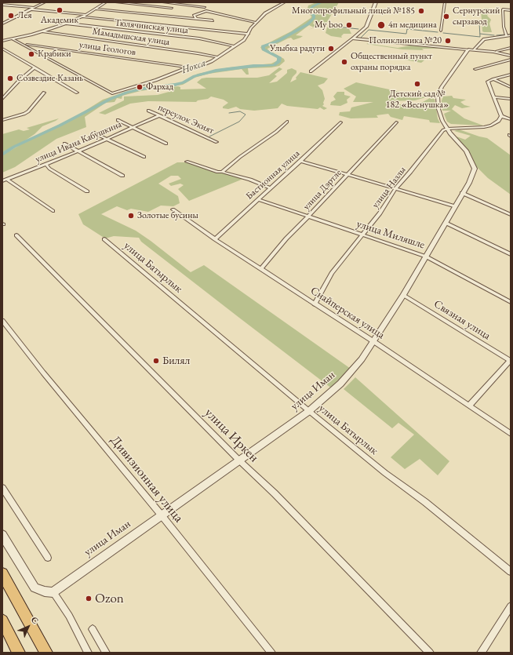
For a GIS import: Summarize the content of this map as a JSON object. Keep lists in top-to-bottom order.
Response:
{
  "streets": {
    "street": [
      "Тюлячинская улица",
      "Мамадышская улица",
      "улица Геологов",
      "переулок Экият",
      "улица Ивана Кабушкина",
      "Бастионная улица",
      "улица Назлы",
      "улица Дэртле",
      "улица Миляшле",
      "улица Батырлык",
      "Снайперская улица",
      "Связная улица",
      "улица Иман",
      "улица Иркен",
      "Дивизионная улица"
    ]
  },
  "crossings": [
    ["переулок Экият", "улица Ивана Кабушкина"],
    ["Бастионная улица", "улица Миляшле"],
    ["Бастионная улица", "Снайперская улица"],
    ["улица Назлы", "улица Миляшле"],
    ["улица Назлы", "Снайперская улица"],
    ["улица Назлы", "улица Иман"],
    ["улица Дэртле", "улица Миляшле"],
    ["улица Дэртле", "Снайперская улица"],
    ["улица Миляшле", "улица Иман"],
    ["улица Батырлык", "улица Иман"],
    ["Снайперская улица", "улица Иман"],
    ["Связная улица", "улица Иман"],
    ["улица Иман", "улица Иркен"],
    ["улица Иман", "Дивизионная улица"]
  ],
  "water": ["Нокса"],
  "places": [
    "Академик",
    "Многопрофильный лицей №185",
    "Лея",
    "Сернурский сырзавод",
    "My boo",
    "4п медицина",
    "Поликлиника №20",
    "Улыбка радуги",
    "Крабики",
    "Общественный пункт охраны порядка",
    "Созвездие Казань",
    "Детский сад № 182 «Веснушка»",
    "Фархад",
    "Золотые бусины",
    "Билял",
    "Ozon"
  ],
  "north": "top right"
}
